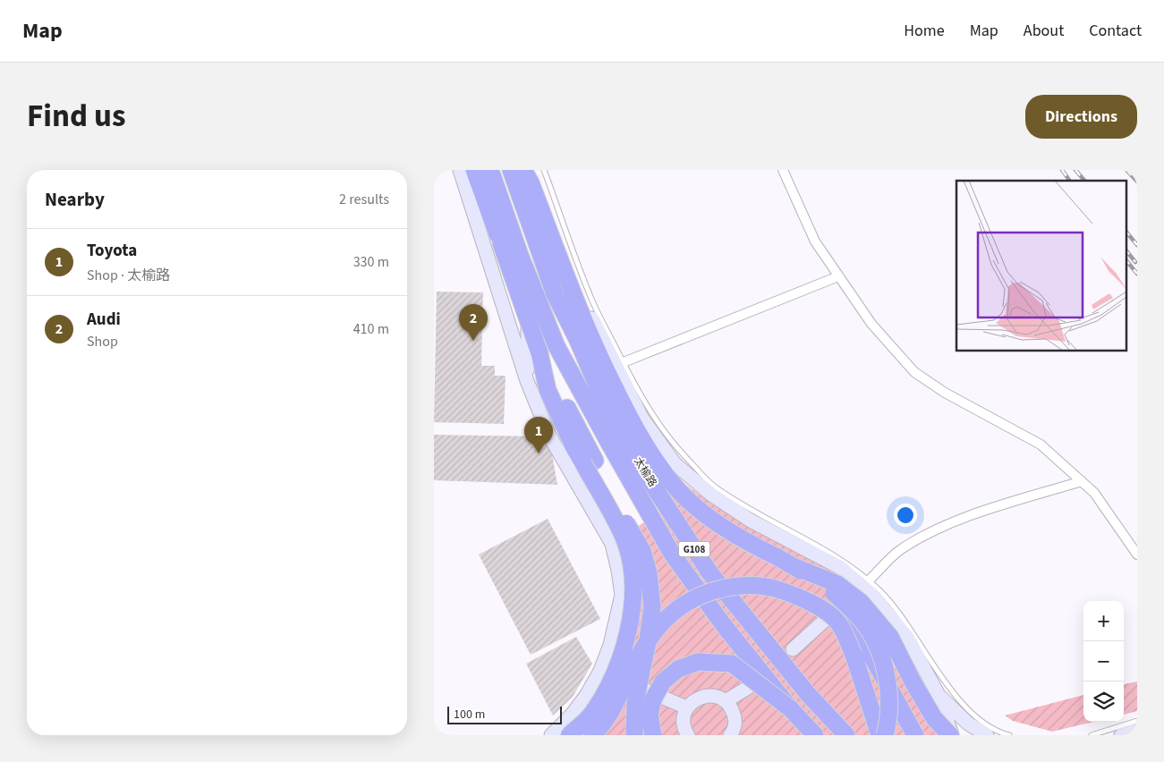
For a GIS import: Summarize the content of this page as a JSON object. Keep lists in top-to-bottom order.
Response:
{
  "streets": {
    "highway": ["太榆路", "G108"]
  },
  "scale_bar": "100 m",
  "page": {
    "header": "Map",
    "nav": [
      "Home",
      "Map",
      "About",
      "Contact"
    ],
    "title": "Find us",
    "buttons": "Directions",
    "heading": ["Nearby", "2 results"],
    "list": [
      {
        "mark": "1",
        "name": "Toyota",
        "note": "Shop · 太榆路",
        "value": "330 m"
      },
      {
        "mark": "2",
        "name": "Audi",
        "note": "Shop",
        "value": "410 m"
      }
    ],
    "pins": ["2", "1"],
    "map_buttons": ["+", "−"],
    "scale": "100 m"
  }
}
